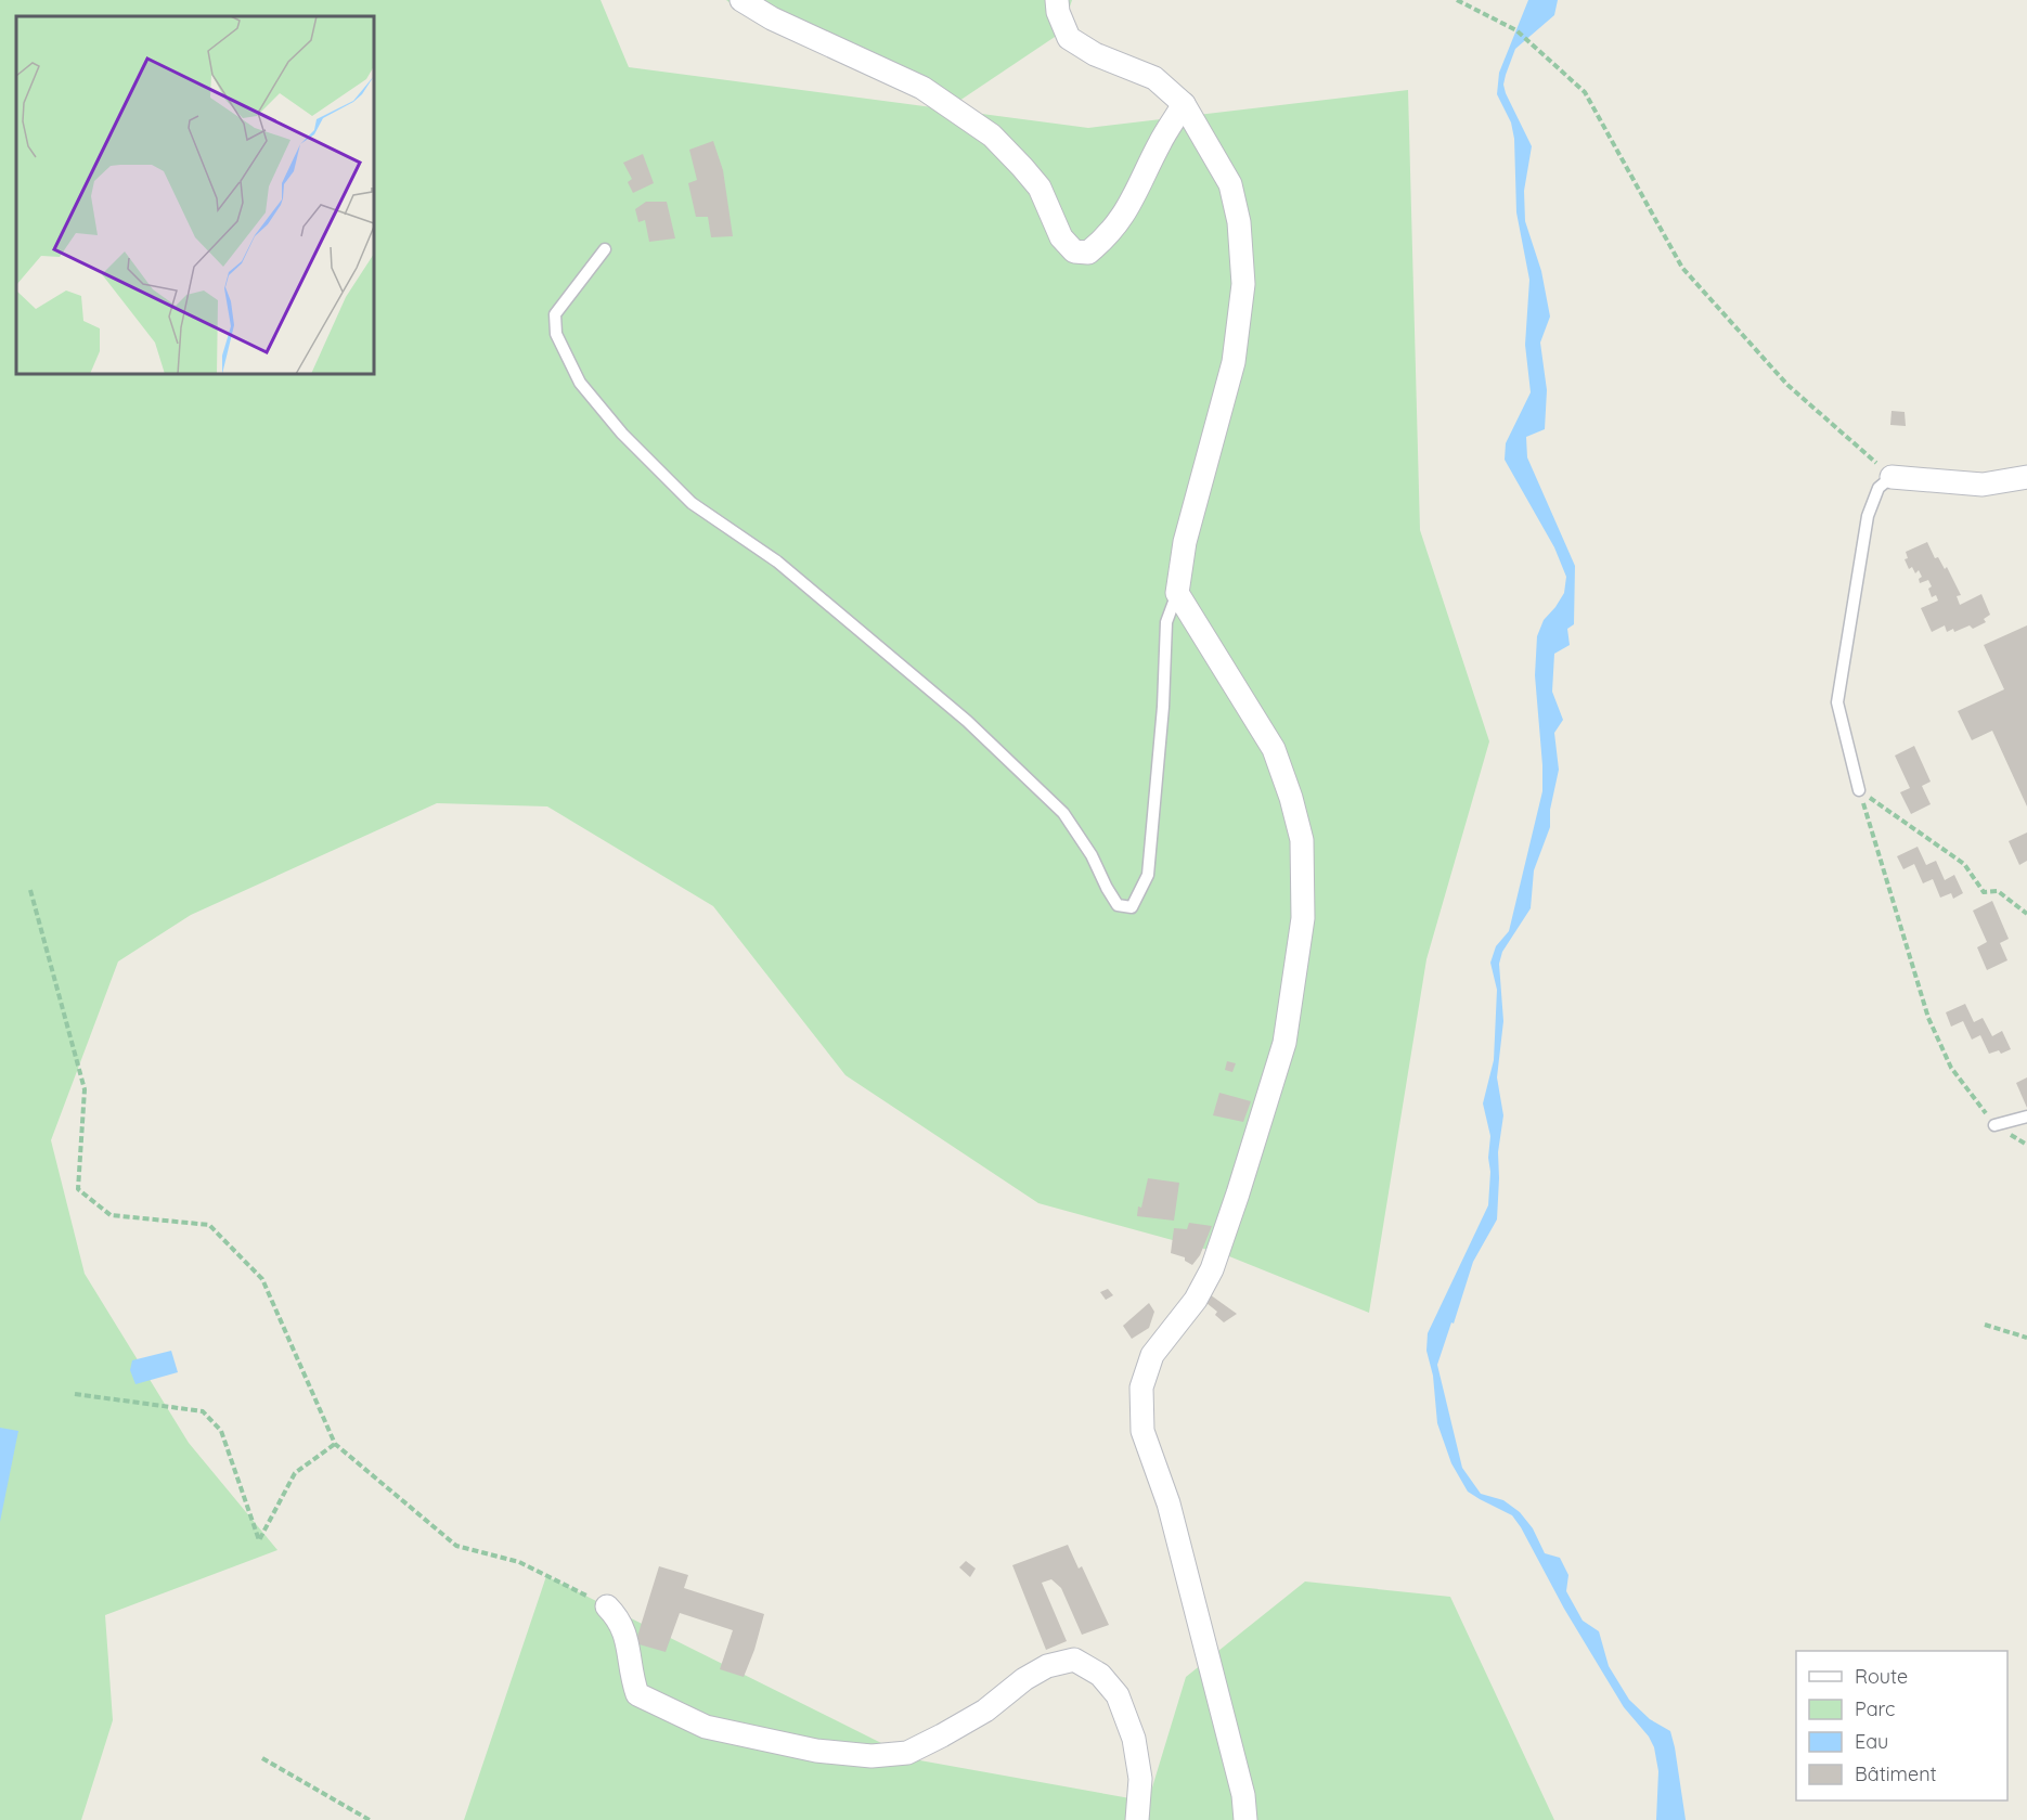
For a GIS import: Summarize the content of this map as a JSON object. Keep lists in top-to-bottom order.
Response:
{
  "legend": [
    "Route",
    "Parc",
    "Eau",
    "Bâtiment"
  ]
}
